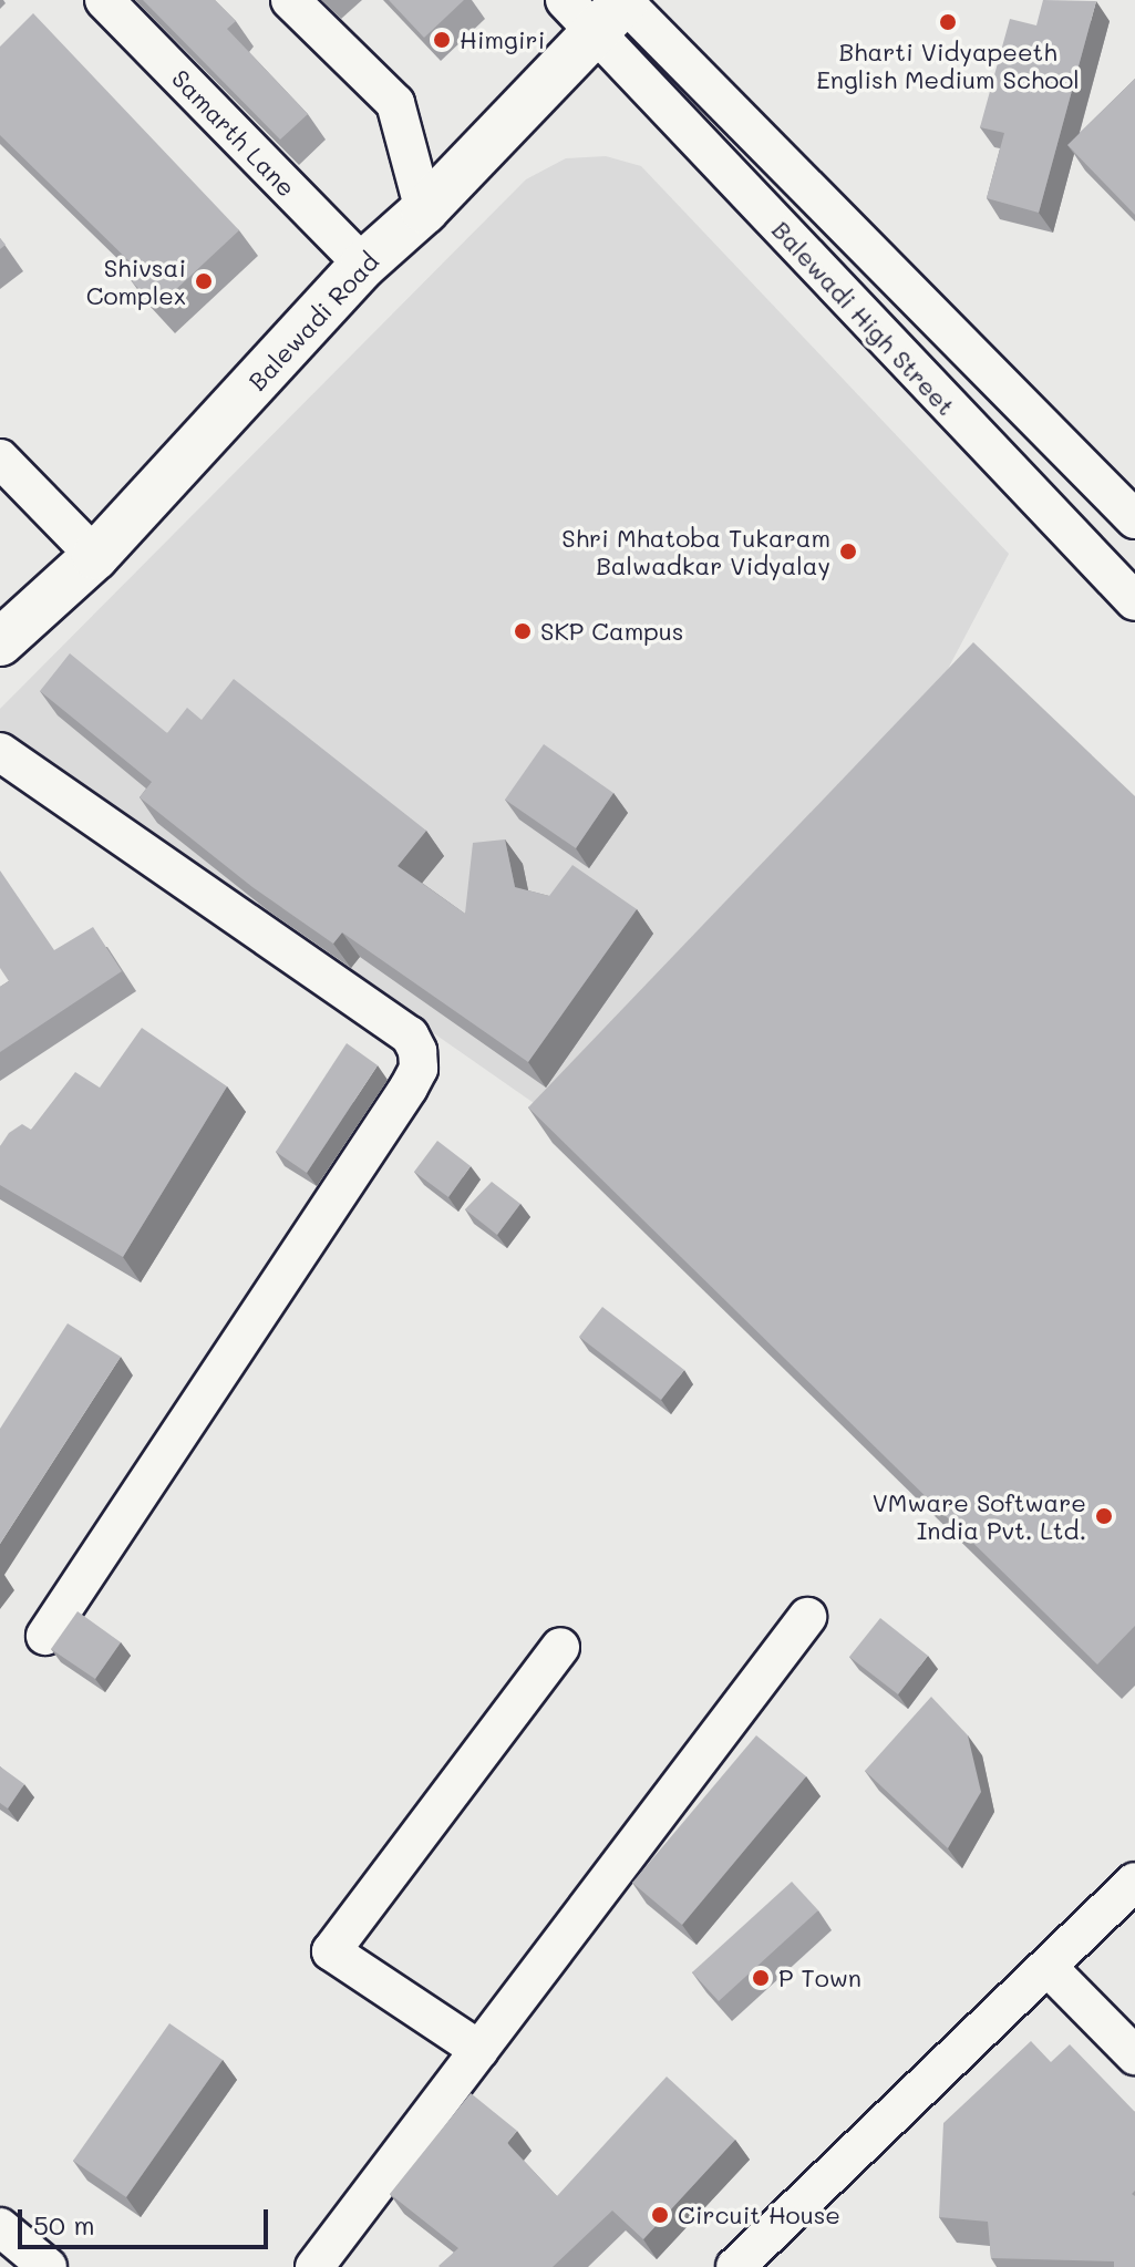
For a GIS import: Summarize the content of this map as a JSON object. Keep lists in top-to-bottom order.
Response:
{
  "streets": {
    "main road": ["Balewadi Road"],
    "street": ["Samarth Lane", "Balewadi High Street"]
  },
  "crossings": [
    ["Samarth Lane", "Balewadi Road"],
    ["Balewadi High Street", "Balewadi Road"]
  ],
  "places": [
    "Bharti Vidyapeeth English Medium School",
    "Himgiri",
    "Shivsai Complex",
    "Shri Mhatoba Tukaram Balwadkar Vidyalay",
    "SKP Campus",
    "VMware Software India Pvt. Ltd.",
    "P Town",
    "Circuit House"
  ],
  "scale_bar": "50 m"
}
